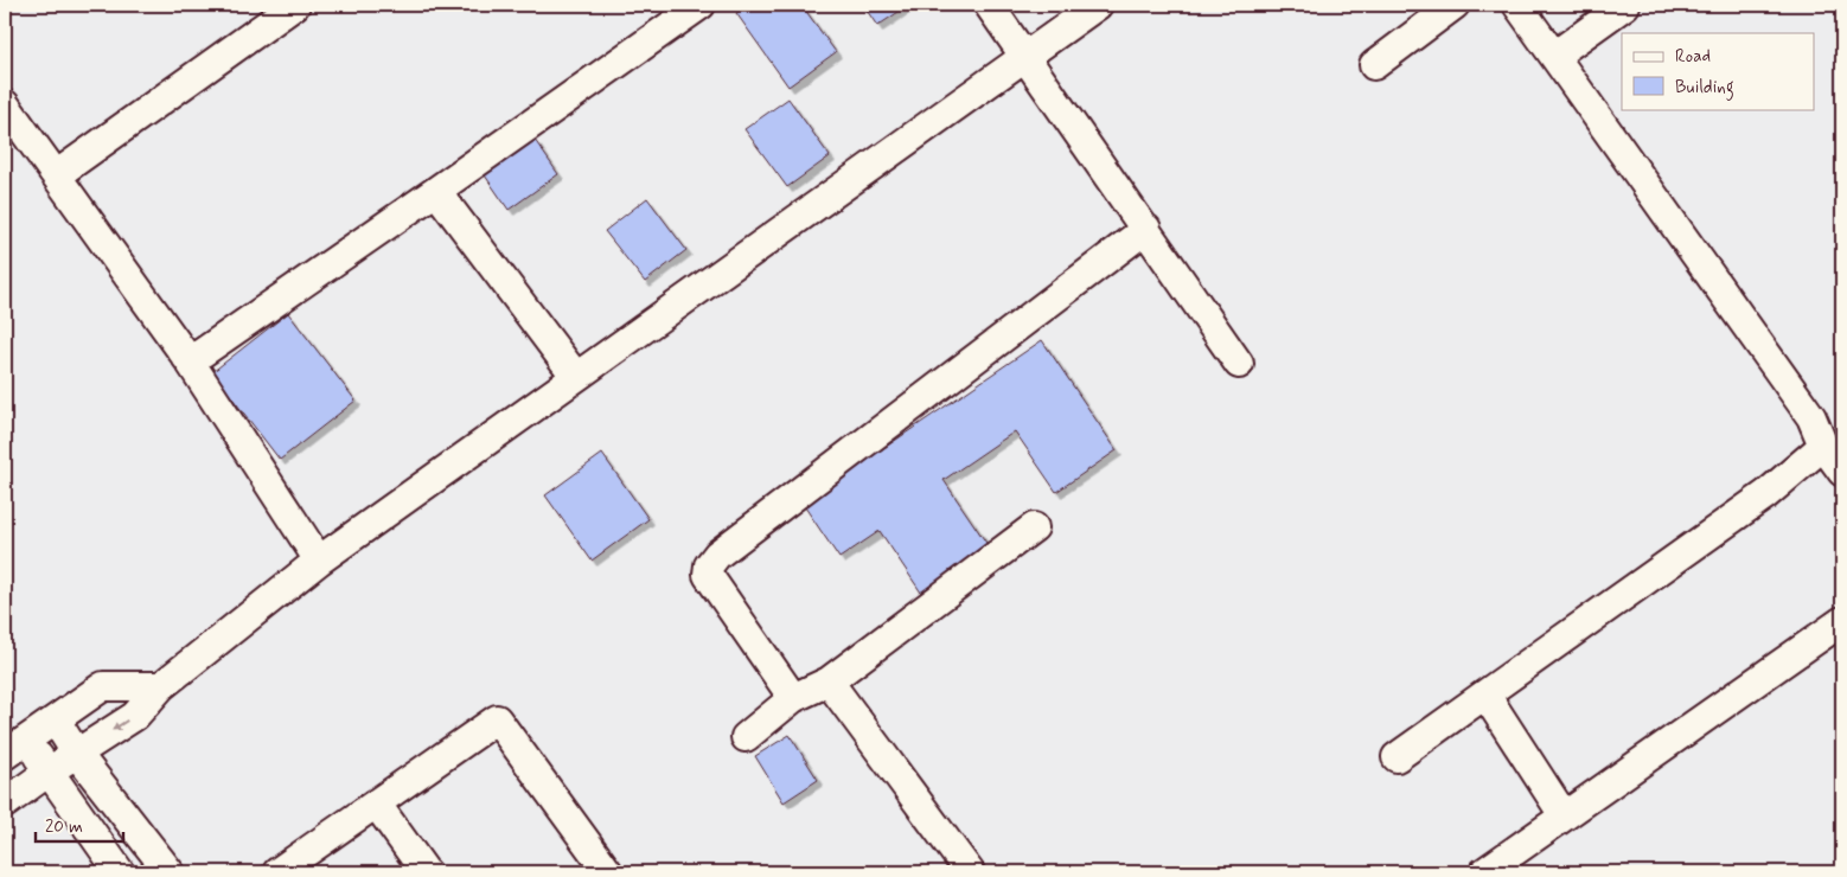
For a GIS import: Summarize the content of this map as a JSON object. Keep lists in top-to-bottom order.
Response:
{
  "legend": ["Road", "Building"],
  "scale_bar": "20 m"
}
